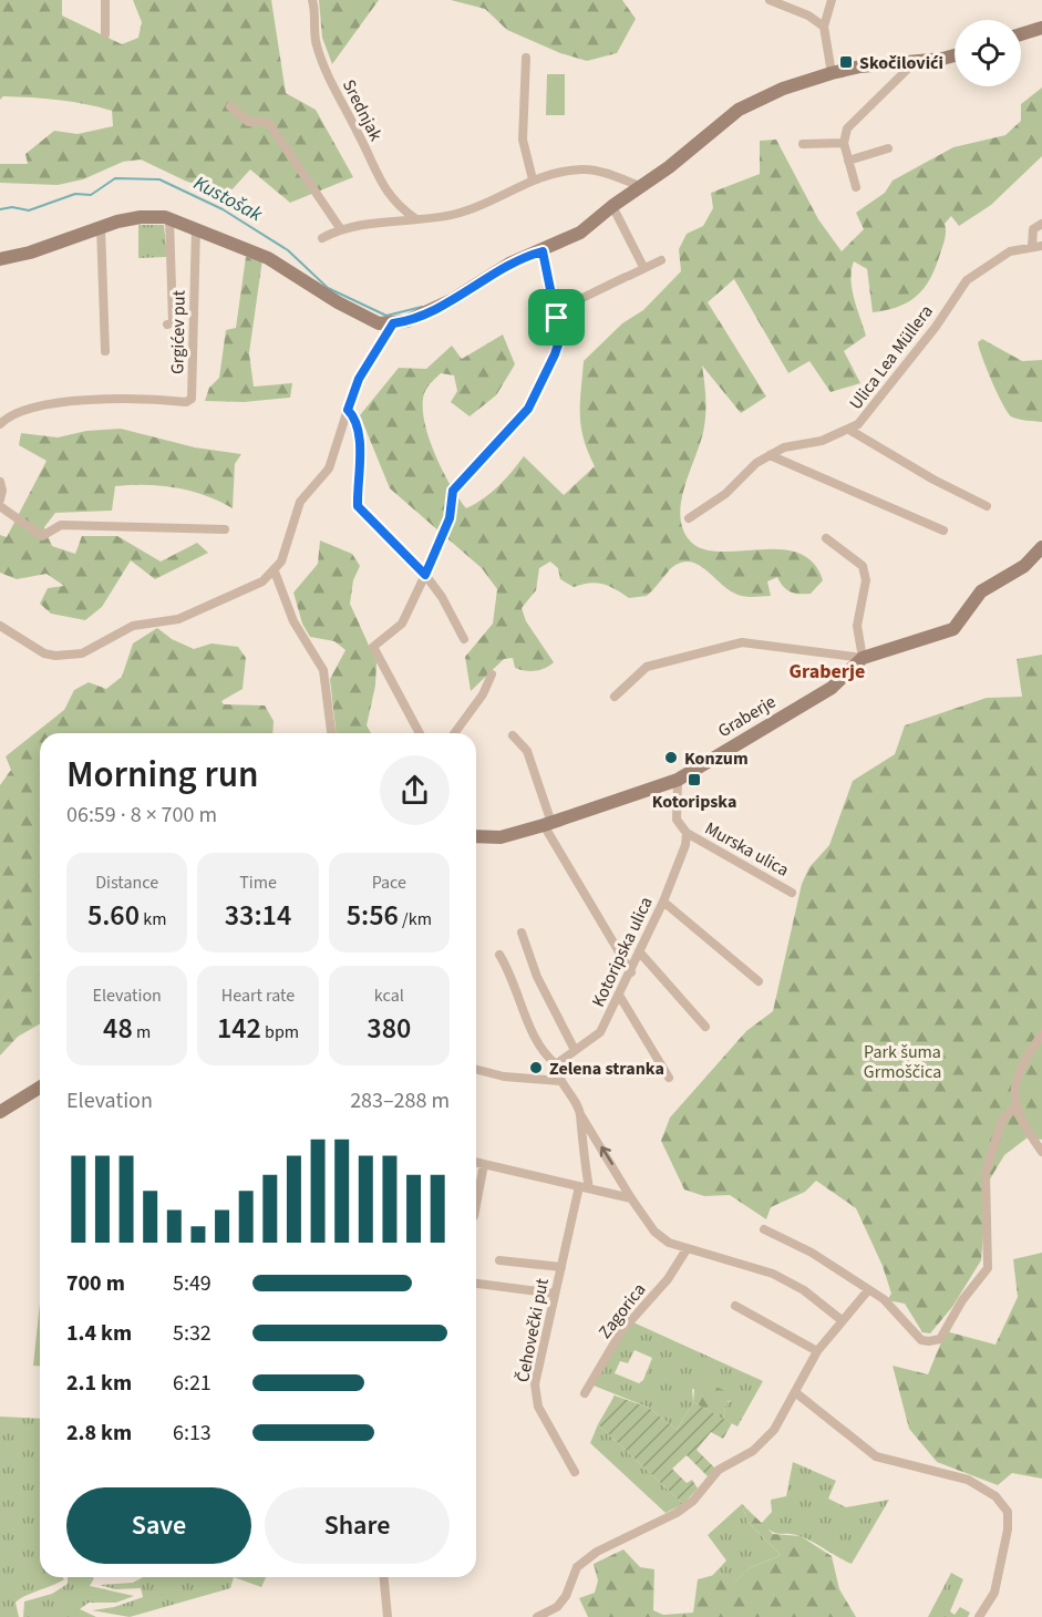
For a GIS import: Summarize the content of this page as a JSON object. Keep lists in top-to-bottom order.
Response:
{
  "streets": {
    "street": [
      "Srednjak",
      "Grgićev put",
      "Ulica Lea Müllera",
      "Graberje",
      "Murska ulica",
      "Kotoripska ulica",
      "Zagorica",
      "Čehovečki put"
    ]
  },
  "crossings": [
    ["Murska ulica", "Kotoripska ulica"]
  ],
  "districts": ["Graberje"],
  "water": ["Kustošak"],
  "parks": ["Park šuma Grmoščica"],
  "places": {
    "transit": ["Skočilovići", "Kotoripska"],
    "other": ["Konzum", "Zelena stranka"]
  },
  "page": {
    "heading": ["Morning run", "06:59 · 8 × 700 m"],
    "stats": [
      ["Distance", "5.60 km"],
      ["Time", "33:14"],
      ["Pace", "5:56 /km"],
      ["Elevation", "48 m"],
      ["Heart rate", "142 bpm"],
      ["kcal", "380"]
    ],
    "chart": ["Elevation", "283–288 m"],
    "list": [
      {
        "name": "700 m",
        "note": "5:49"
      },
      {
        "name": "1.4 km",
        "note": "5:32"
      },
      {
        "name": "2.1 km",
        "note": "6:21"
      },
      {
        "name": "2.8 km",
        "note": "6:13"
      }
    ],
    "buttons": ["Save", "Share"]
  }
}
